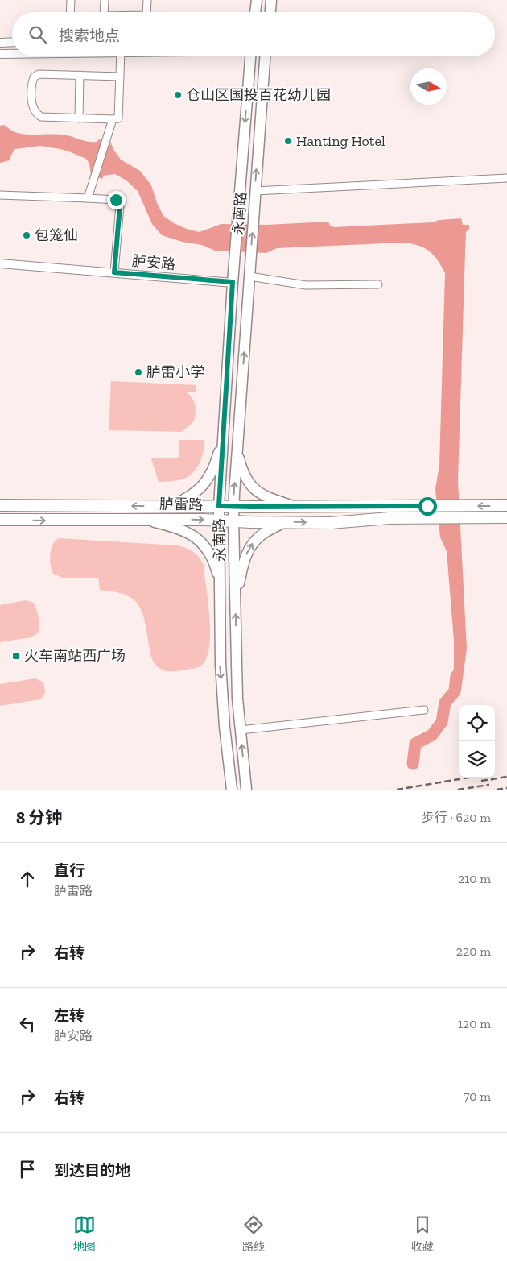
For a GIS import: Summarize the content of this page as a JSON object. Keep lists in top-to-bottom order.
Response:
{
  "streets": {
    "main road": ["永南路", "胪雷路"],
    "street": ["胪安路"]
  },
  "crossings": [
    ["永南路", "胪雷路"]
  ],
  "places": {
    "other": [
      "仓山区国投百花幼儿园",
      "Hanting Hotel",
      "包笼仙",
      "胪雷小学"
    ],
    "transit": ["火车南站西广场"]
  },
  "north": "right",
  "page": {
    "search": "搜索地点",
    "heading": ["8 分钟", "步行 · 620 m"],
    "list": [
      ["直行", "胪雷路", "210 m"],
      ["右转", "220 m"],
      ["左转", "胪安路", "120 m"],
      ["右转", "70 m"],
      "到达目的地"
    ],
    "nav": ["地图", "路线", "收藏"]
  }
}
